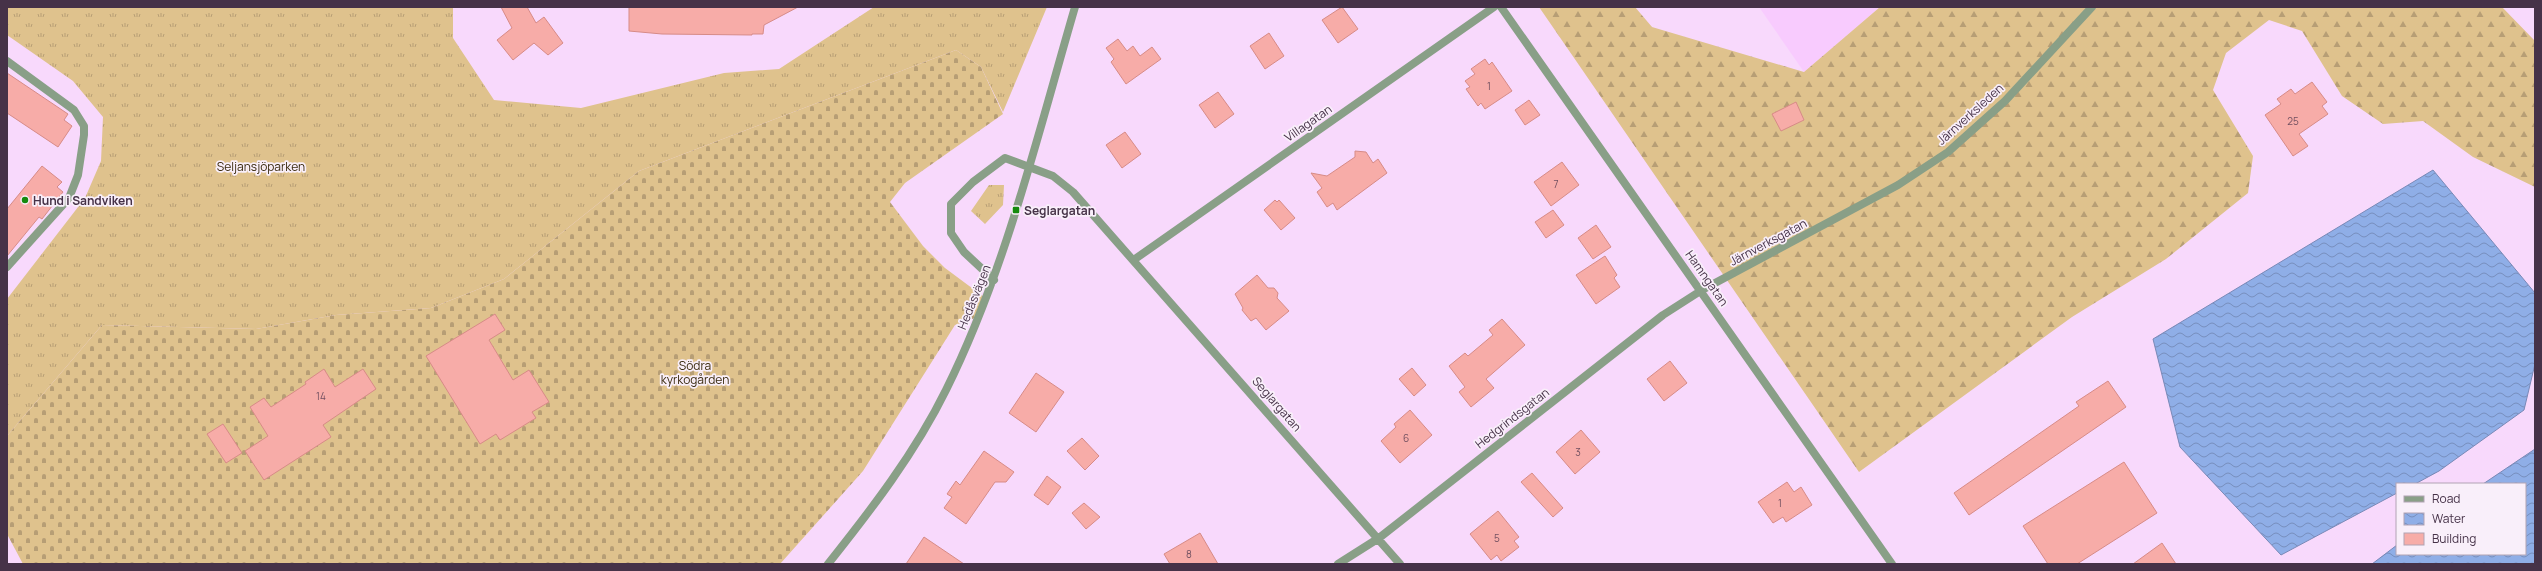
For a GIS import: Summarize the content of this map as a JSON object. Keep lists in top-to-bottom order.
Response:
{
  "streets": {
    "street": [
      "Järnverksleden",
      "Villagatan",
      "Järnverksgatan",
      "Hamngatan",
      "Hedåsvägen",
      "Seglargatan",
      "Hedgrindsgatan"
    ]
  },
  "crossings": [
    ["Järnverksleden", "Järnverksgatan"],
    ["Villagatan", "Seglargatan"],
    ["Järnverksgatan", "Hamngatan"],
    ["Järnverksgatan", "Hedgrindsgatan"],
    ["Hamngatan", "Hedgrindsgatan"],
    ["Hedåsvägen", "Seglargatan"],
    ["Seglargatan", "Hedgrindsgatan"]
  ],
  "parks": ["Seljansjöparken", "Södra kyrkogården"],
  "places": {
    "other": ["Hund i Sandviken"],
    "transit": ["Seglargatan"]
  },
  "house_numbers": [
    "1",
    "25",
    "7",
    "14",
    "6",
    "3",
    "1",
    "5",
    "8"
  ],
  "legend": ["Road", "Water", "Building"]
}
